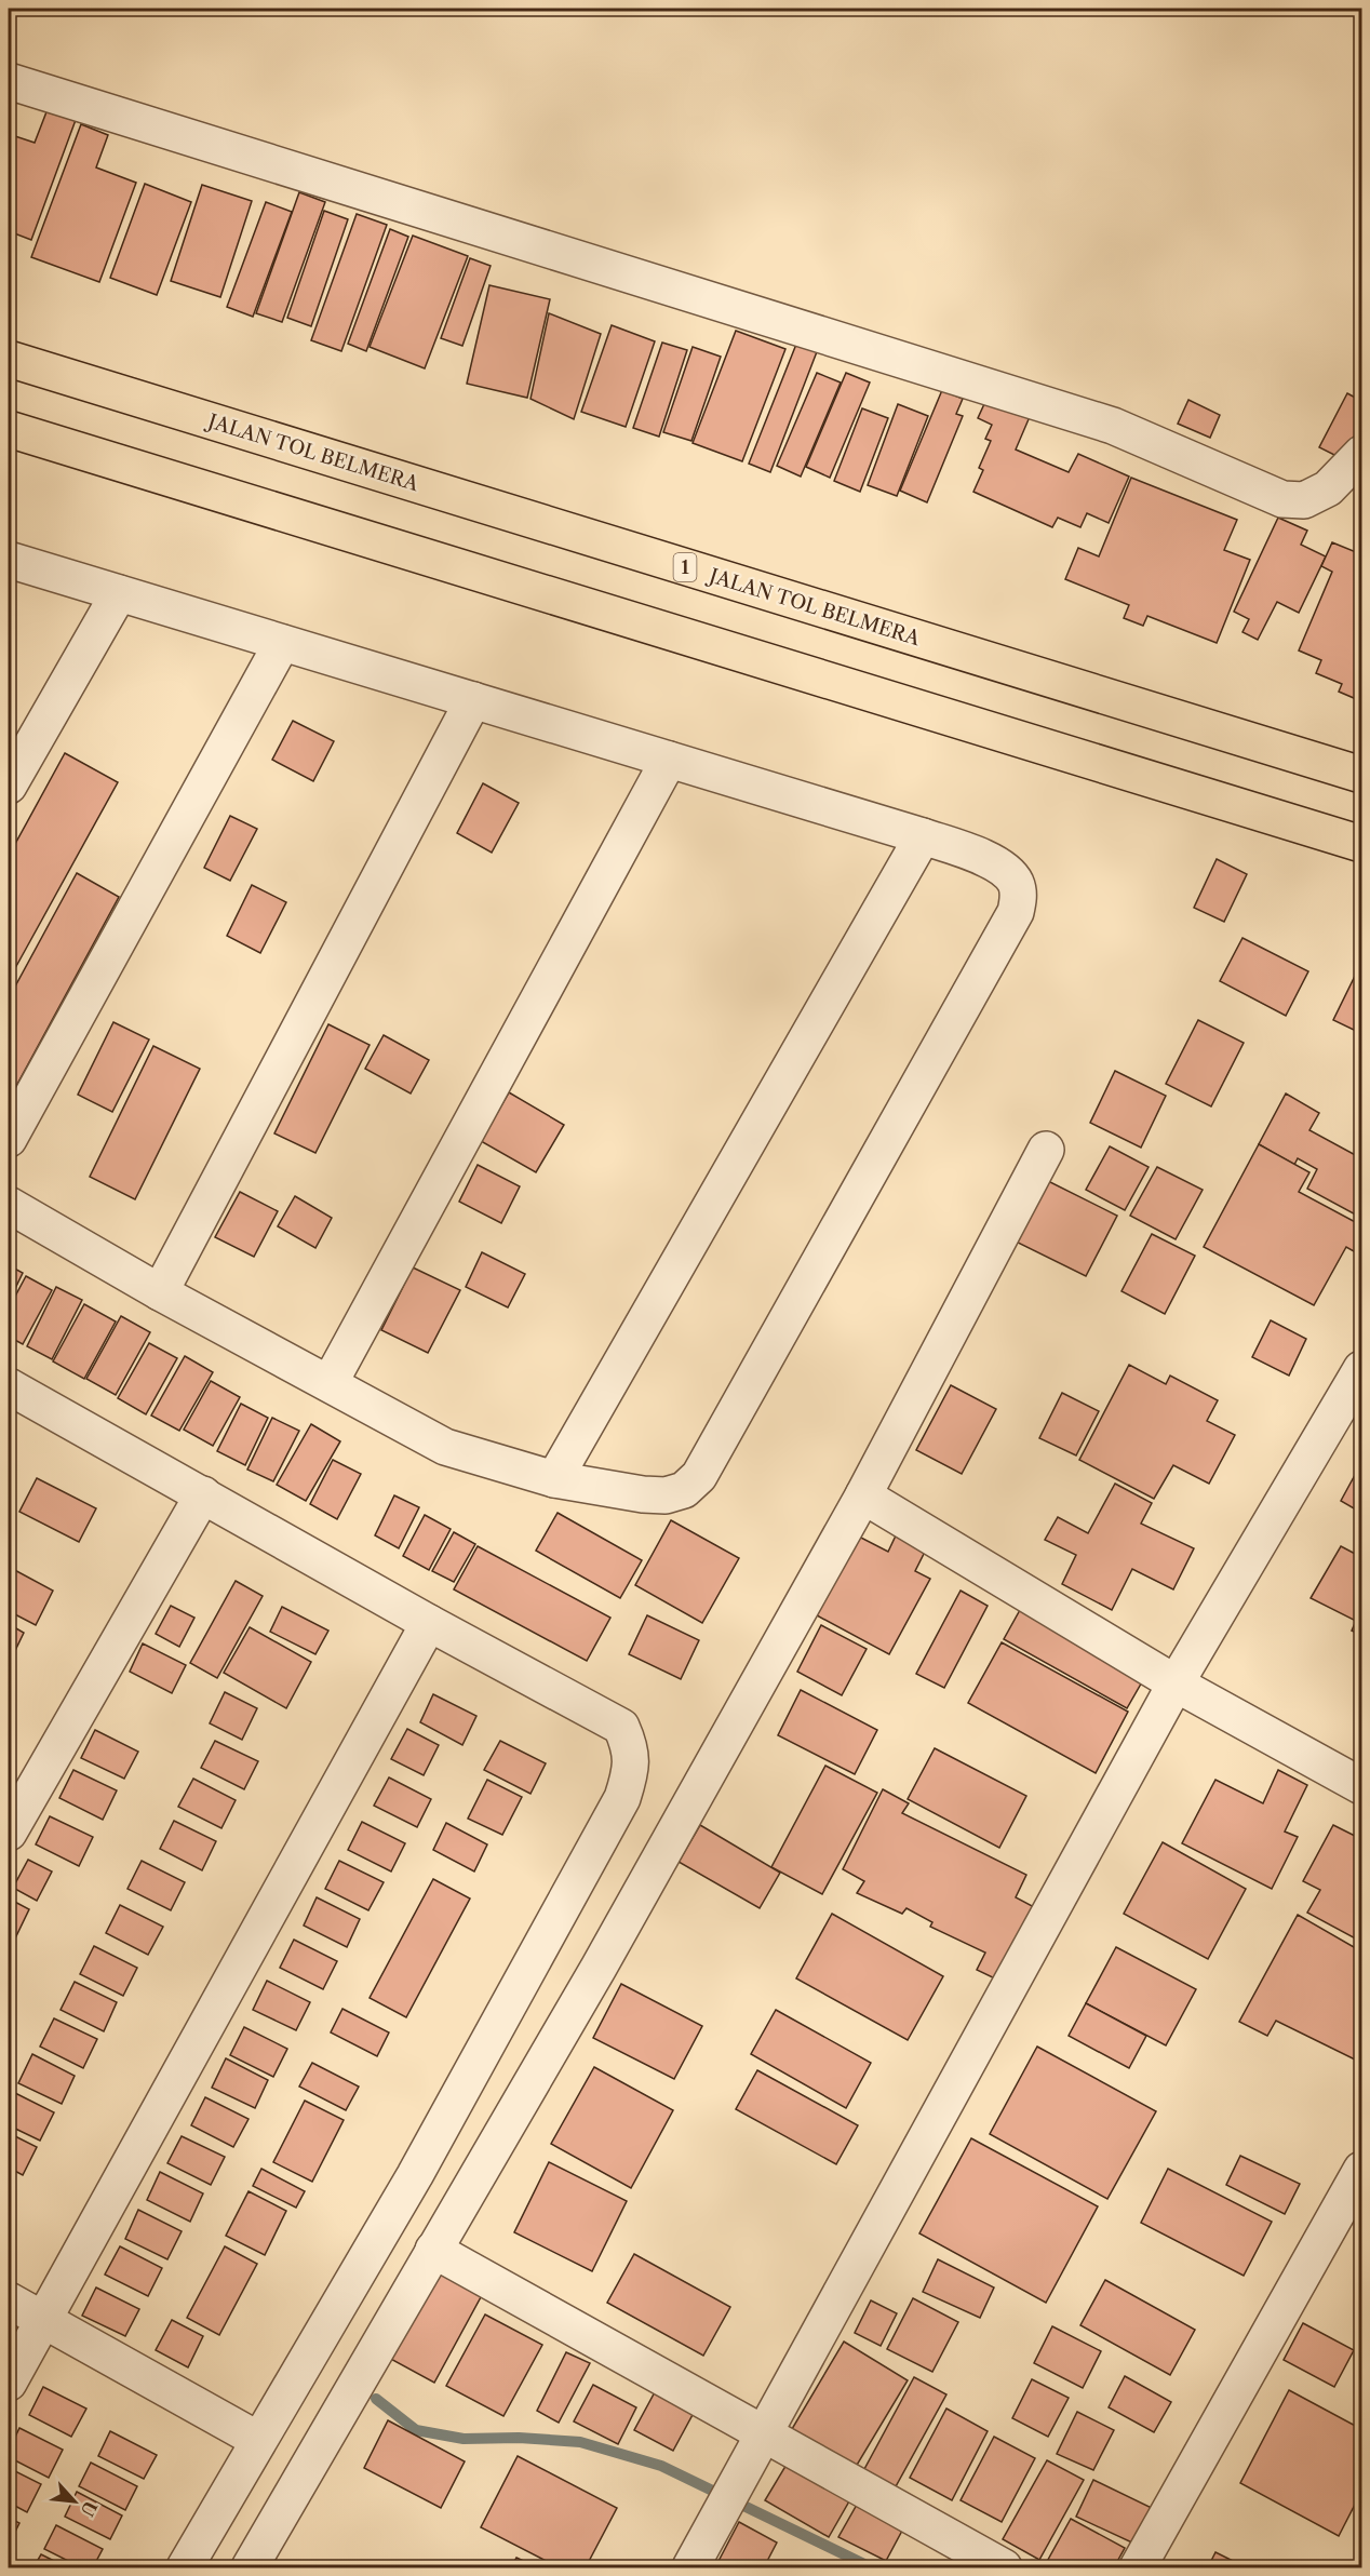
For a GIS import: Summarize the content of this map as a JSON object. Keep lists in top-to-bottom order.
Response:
{
  "streets": {
    "highway": ["JALAN TOL BELMERA", "1"]
  },
  "north": "bottom right"
}
